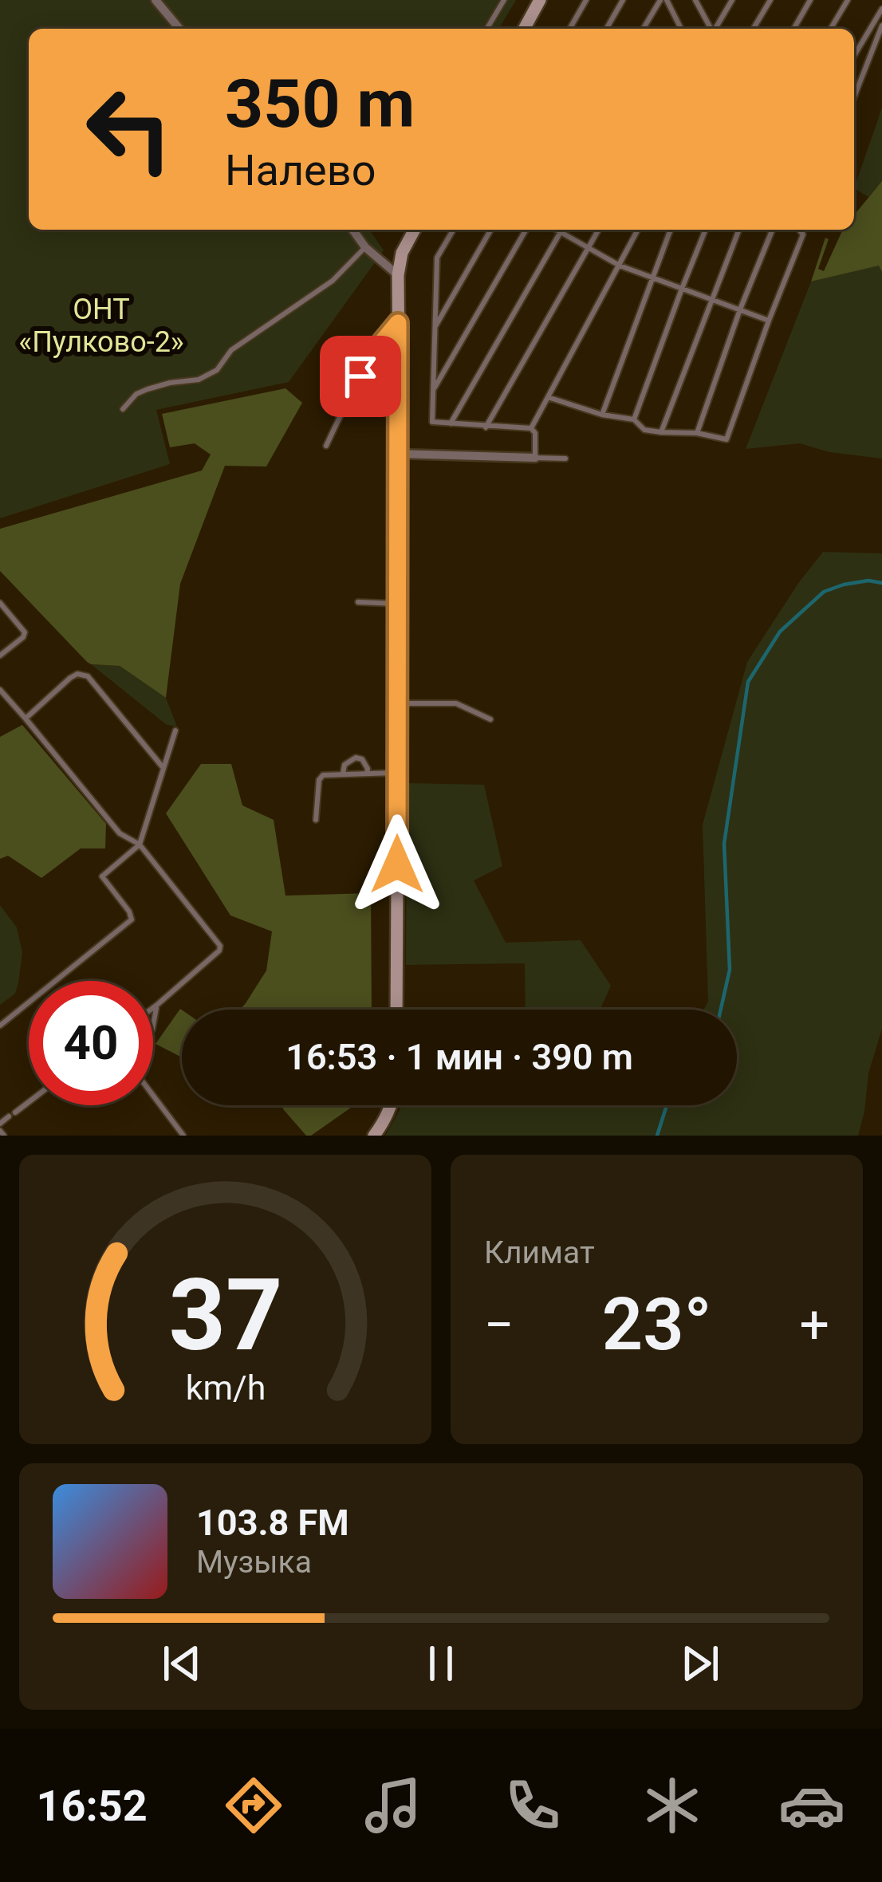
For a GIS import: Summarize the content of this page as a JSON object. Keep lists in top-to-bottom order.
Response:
{
  "parks": ["ОНТ «Пулково-2»"],
  "page": {
    "turn": ["350 m", "Налево"],
    "limit": "40",
    "trip": "16:53 · 1 мин · 390 m",
    "tile": "Климат",
    "heat": ["−", "23°", "+"],
    "song": ["103.8 FM", "Музыка"],
    "tabs": "16:52",
    "gauge": ["37", "km/h"]
  }
}
